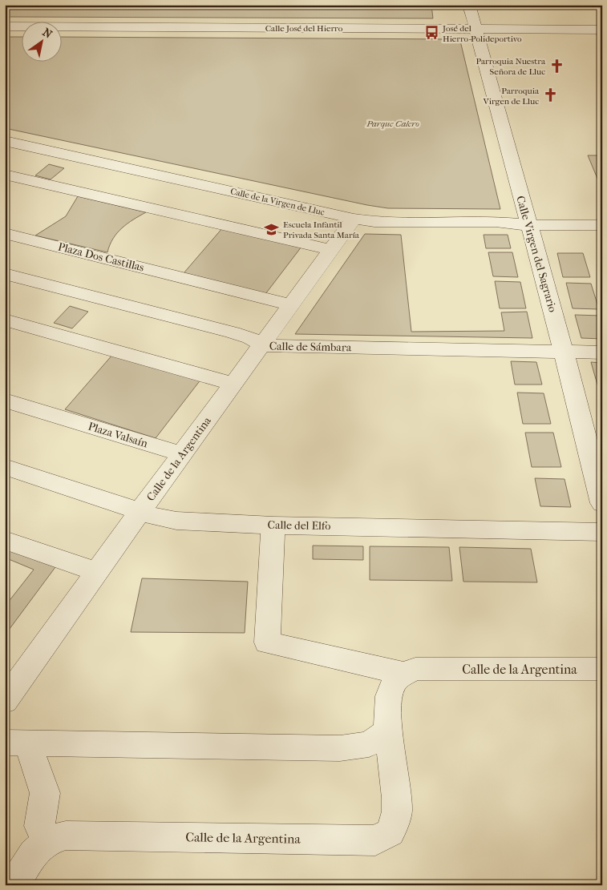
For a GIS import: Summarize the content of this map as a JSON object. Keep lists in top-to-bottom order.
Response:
{
  "streets": {
    "street": [
      "Calle José del Hierro",
      "Calle de la Virgen de Lluc",
      "Calle Virgen del Sagrario",
      "Plaza Dos Castillas",
      "Calle de Sámbara",
      "Plaza Valsaín",
      "Calle de la Argentina",
      "Calle del Elfo"
    ]
  },
  "crossings": [
    ["Calle José del Hierro", "Calle Virgen del Sagrario"],
    ["Calle de la Virgen de Lluc", "Calle Virgen del Sagrario"],
    ["Calle de la Virgen de Lluc", "Calle de la Argentina"],
    ["Calle Virgen del Sagrario", "Calle de Sámbara"],
    ["Plaza Dos Castillas", "Calle de la Argentina"],
    ["Calle de Sámbara", "Calle de la Argentina"],
    ["Plaza Valsaín", "Calle de la Argentina"],
    ["Calle de la Argentina", "Calle del Elfo"]
  ],
  "parks": ["Parque Calero"],
  "places": {
    "bus stop": ["José del Hierro-Polideportivo"],
    "church": ["Parroquia Nuestra Señora de Lluc", "Parroquia Virgen de Lluc"],
    "school or university": ["Escuela Infantil Privada Santa María"]
  },
  "north": "top right"
}
